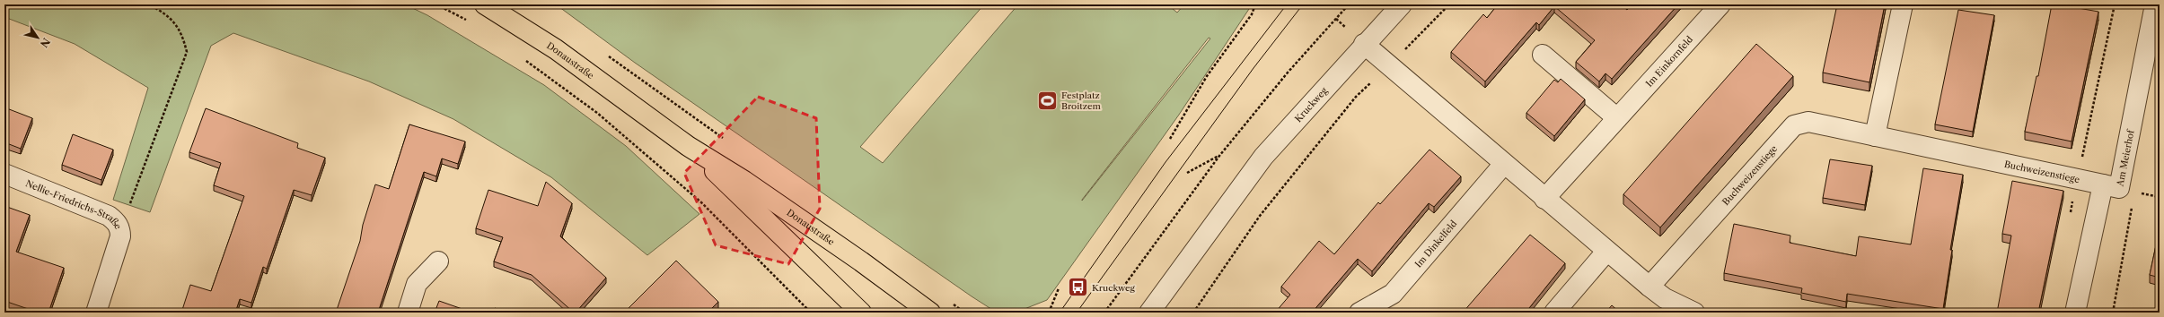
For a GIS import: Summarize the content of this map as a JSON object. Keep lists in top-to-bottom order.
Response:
{
  "streets": {
    "main road": ["Donaustraße"],
    "street": [
      "Im Einkornfeld",
      "Kruckweg",
      "Am Meierhof",
      "Buchweizenstiege",
      "Nellie-Friedrichs-Straße",
      "Im Dinkelfeld"
    ]
  },
  "crossings": [
    ["Am Meierhof", "Buchweizenstiege"]
  ],
  "places": {
    "sports": ["Festplatz Broitzem"],
    "bus stop": ["Kruckweg"]
  },
  "north": "bottom right"
}
